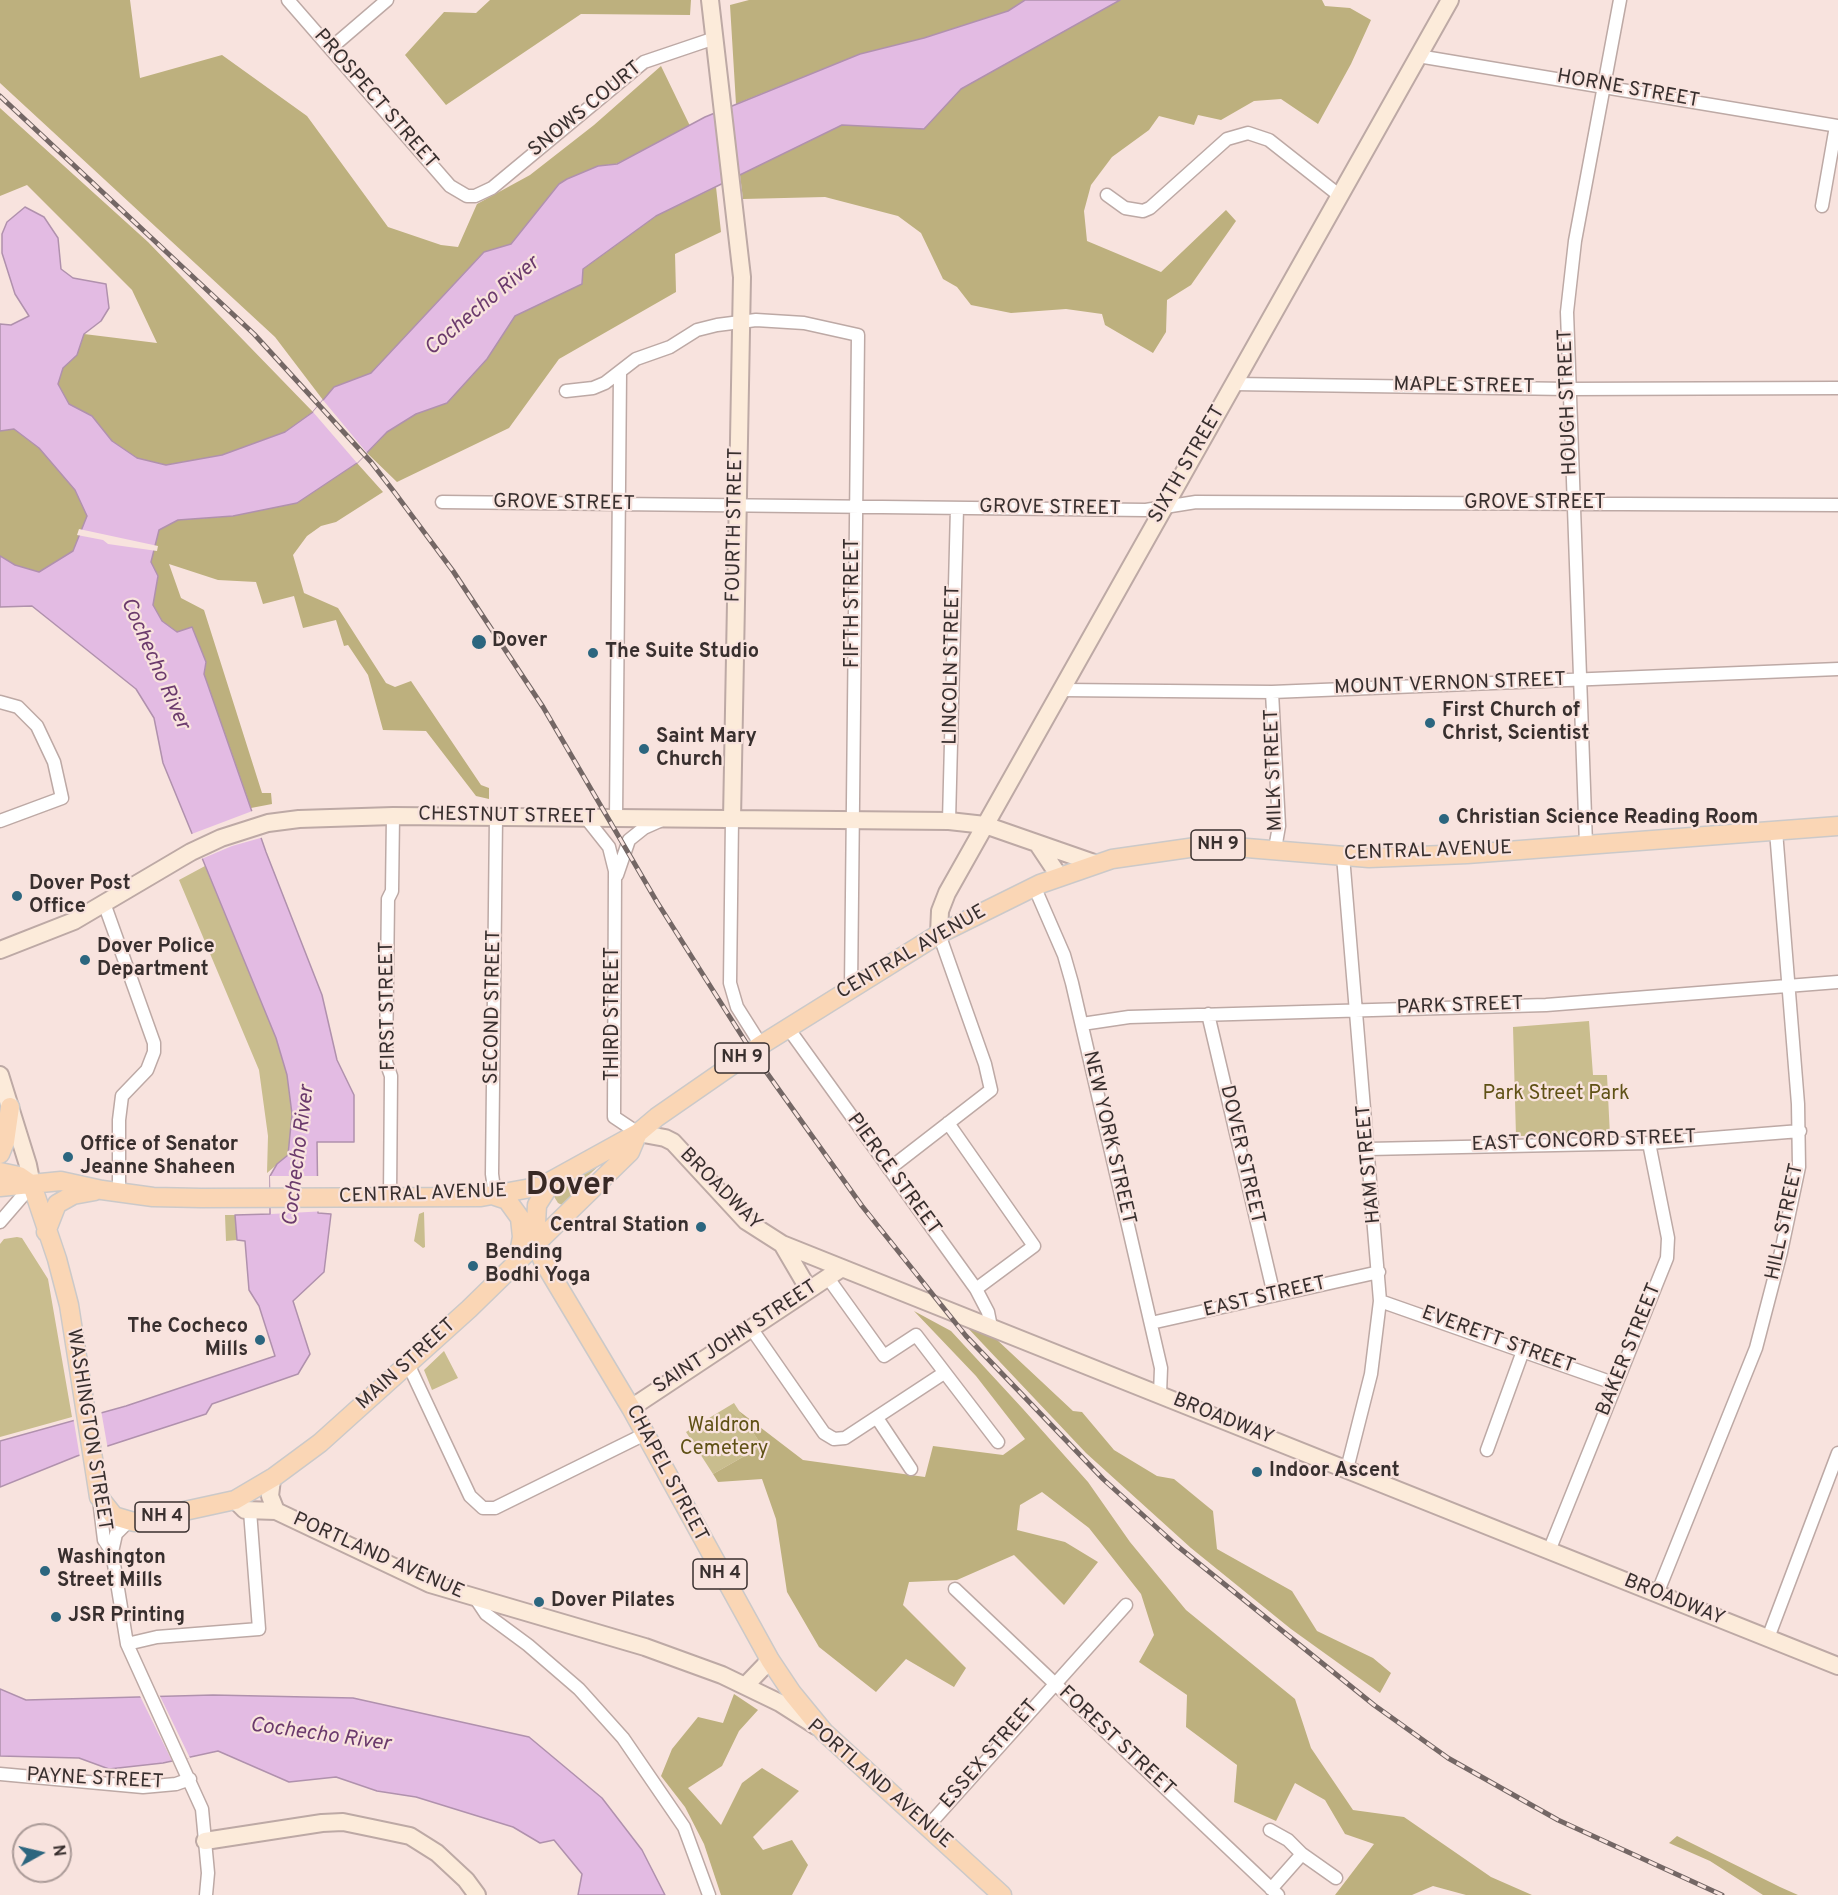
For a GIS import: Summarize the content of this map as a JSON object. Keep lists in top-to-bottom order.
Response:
{
  "streets": {
    "main road": [
      "NH 9",
      "CENTRAL AVENUE",
      "MAIN STREET",
      "WASHINGTON STREET",
      "CHAPEL STREET",
      "NH 4",
      "PORTLAND AVENUE"
    ],
    "street": [
      "HORNE STREET",
      "PROSPECT STREET",
      "SNOWS COURT",
      "MAPLE STREET",
      "HOUGH STREET",
      "SIXTH STREET",
      "GROVE STREET",
      "FOURTH STREET",
      "FIFTH STREET",
      "LINCOLN STREET",
      "MOUNT VERNON STREET",
      "MILK STREET",
      "CHESTNUT STREET",
      "FIRST STREET",
      "SECOND STREET",
      "PARK STREET",
      "THIRD STREET",
      "NEW YORK STREET",
      "EAST CONCORD STREET",
      "DOVER STREET",
      "HAM STREET",
      "PIERCE STREET",
      "BROADWAY",
      "HILL STREET",
      "EAST STREET",
      "SAINT JOHN STREET",
      "EVERETT STREET",
      "BAKER STREET",
      "FOREST STREET",
      "ESSEX STREET",
      "PAYNE STREET"
    ]
  },
  "crossings": [
    ["HORNE STREET", "HOUGH STREET"],
    ["HORNE STREET", "SIXTH STREET"],
    ["PROSPECT STREET", "SNOWS COURT"],
    ["SNOWS COURT", "FOURTH STREET"],
    ["MAPLE STREET", "HOUGH STREET"],
    ["MAPLE STREET", "SIXTH STREET"],
    ["HOUGH STREET", "GROVE STREET"],
    ["HOUGH STREET", "MOUNT VERNON STREET"],
    ["HOUGH STREET", "CENTRAL AVENUE"],
    ["SIXTH STREET", "GROVE STREET"],
    ["SIXTH STREET", "MOUNT VERNON STREET"],
    ["SIXTH STREET", "CHESTNUT STREET"],
    ["SIXTH STREET", "CENTRAL AVENUE"],
    ["GROVE STREET", "FOURTH STREET"],
    ["GROVE STREET", "FIFTH STREET"],
    ["GROVE STREET", "LINCOLN STREET"],
    ["FOURTH STREET", "FIFTH STREET"],
    ["FOURTH STREET", "CHESTNUT STREET"],
    ["FOURTH STREET", "CENTRAL AVENUE"],
    ["FIFTH STREET", "CHESTNUT STREET"],
    ["FIFTH STREET", "CENTRAL AVENUE"],
    ["LINCOLN STREET", "CHESTNUT STREET"],
    ["MOUNT VERNON STREET", "MILK STREET"],
    ["MILK STREET", "CENTRAL AVENUE"],
    ["CHESTNUT STREET", "CENTRAL AVENUE"],
    ["CHESTNUT STREET", "FIRST STREET"],
    ["CHESTNUT STREET", "SECOND STREET"],
    ["CHESTNUT STREET", "THIRD STREET"],
    ["CENTRAL AVENUE", "FIRST STREET"],
    ["CENTRAL AVENUE", "SECOND STREET"],
    ["CENTRAL AVENUE", "THIRD STREET"],
    ["CENTRAL AVENUE", "NEW YORK STREET"],
    ["CENTRAL AVENUE", "HAM STREET"],
    ["CENTRAL AVENUE", "PIERCE STREET"],
    ["CENTRAL AVENUE", "BROADWAY"],
    ["CENTRAL AVENUE", "HILL STREET"],
    ["CENTRAL AVENUE", "MAIN STREET"],
    ["CENTRAL AVENUE", "WASHINGTON STREET"],
    ["PARK STREET", "NEW YORK STREET"],
    ["PARK STREET", "DOVER STREET"],
    ["PARK STREET", "HAM STREET"],
    ["PARK STREET", "HILL STREET"],
    ["THIRD STREET", "BROADWAY"],
    ["THIRD STREET", "MAIN STREET"],
    ["NEW YORK STREET", "BROADWAY"],
    ["NEW YORK STREET", "EAST STREET"],
    ["EAST CONCORD STREET", "HAM STREET"],
    ["EAST CONCORD STREET", "HILL STREET"],
    ["EAST CONCORD STREET", "BAKER STREET"],
    ["DOVER STREET", "EAST STREET"],
    ["HAM STREET", "BROADWAY"],
    ["HAM STREET", "EAST STREET"],
    ["HAM STREET", "EVERETT STREET"],
    ["PIERCE STREET", "BROADWAY"],
    ["BROADWAY", "HILL STREET"],
    ["BROADWAY", "SAINT JOHN STREET"],
    ["BROADWAY", "BAKER STREET"],
    ["BROADWAY", "MAIN STREET"],
    ["SAINT JOHN STREET", "CHAPEL STREET"],
    ["EVERETT STREET", "BAKER STREET"],
    ["MAIN STREET", "CHAPEL STREET"],
    ["MAIN STREET", "NH 4"],
    ["MAIN STREET", "PORTLAND AVENUE"],
    ["WASHINGTON STREET", "NH 4"],
    ["WASHINGTON STREET", "PAYNE STREET"],
    ["CHAPEL STREET", "PORTLAND AVENUE"],
    ["PORTLAND AVENUE", "ESSEX STREET"],
    ["FOREST STREET", "ESSEX STREET"]
  ],
  "districts": ["Dover"],
  "water": ["Cochecho River"],
  "parks": ["Park Street Park", "Waldron Cemetery"],
  "places": [
    "Dover",
    "The Suite Studio",
    "First Church of Christ, Scientist",
    "Saint Mary Church",
    "Christian Science Reading Room",
    "Dover Post Office",
    "Dover Police Department",
    "Office of Senator Jeanne Shaheen",
    "Central Station",
    "Bending Bodhi Yoga",
    "The Cocheco Mills",
    "Indoor Ascent",
    "Washington Street Mills",
    "Dover Pilates",
    "JSR Printing"
  ],
  "north": "right"
}
